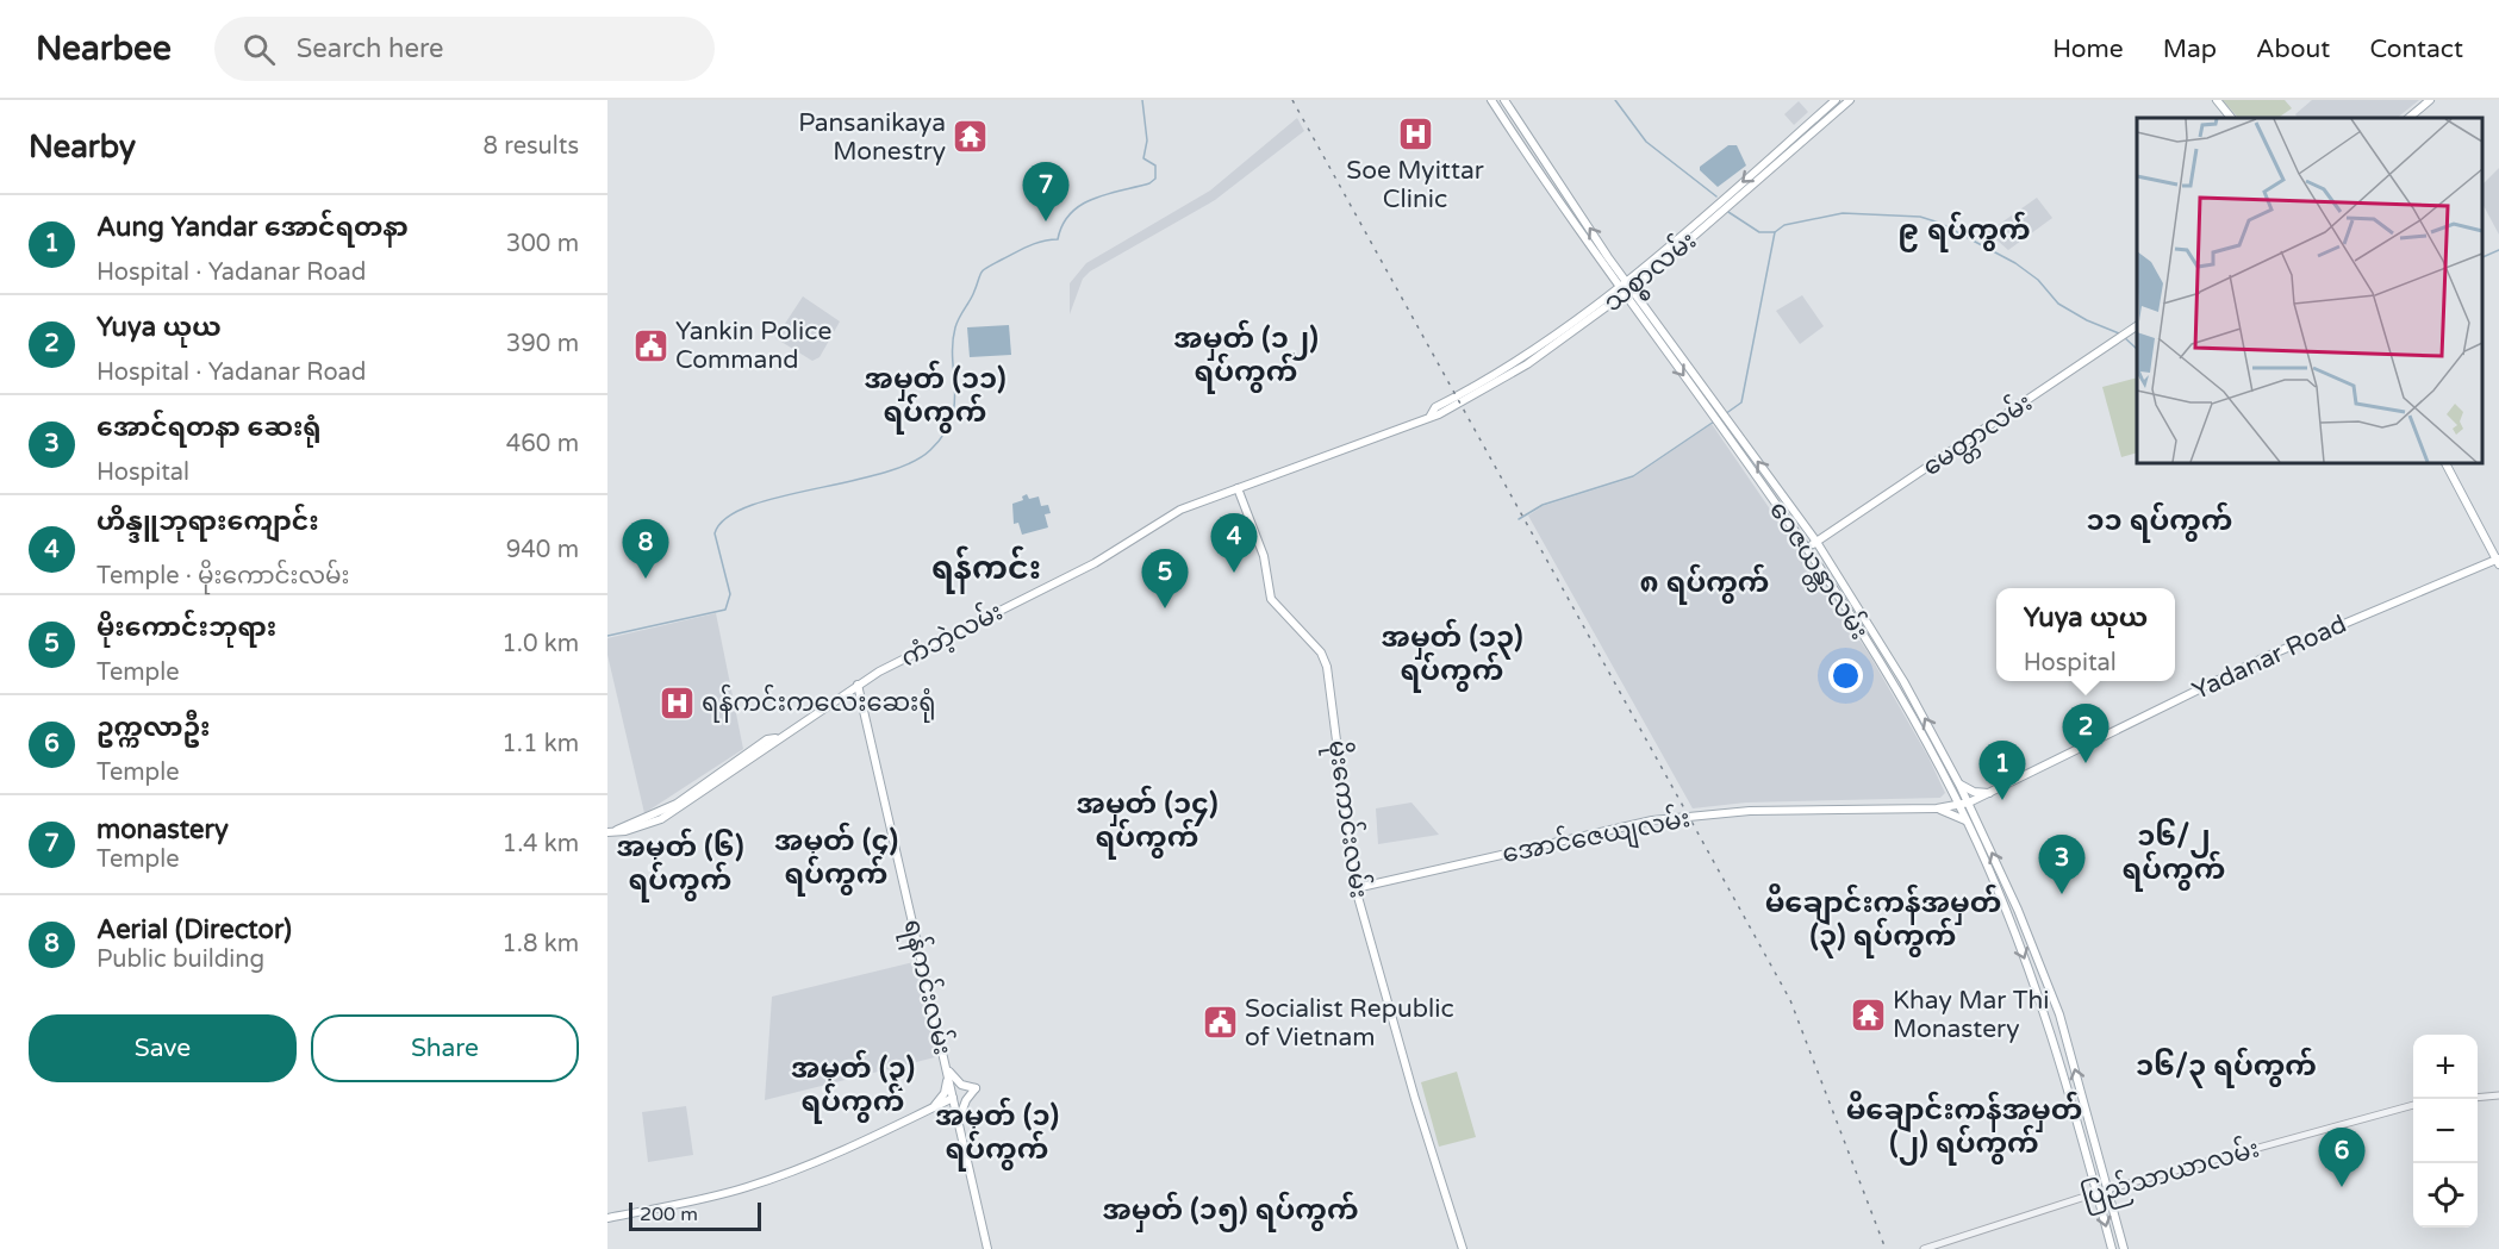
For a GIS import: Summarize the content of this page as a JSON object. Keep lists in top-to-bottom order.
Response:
{
  "streets": {
    "main road": [
      "သစ္စာလမ်း",
      "မေတ္တာလမ်း",
      "ဝေဇယန္တာလမ်း",
      "ကံဘဲ့လမ်း",
      "Yadanar Road",
      "မိုးကောင်းလမ်း",
      "အောင်ဇေယျလမ်း",
      "ရန်ကင်းလမ်း"
    ],
    "street": ["ပြည်သာယာလမ်း"]
  },
  "crossings": [
    ["သစ္စာလမ်း", "ဝေဇယန္တာလမ်း"],
    ["သစ္စာလမ်း", "ကံဘဲ့လမ်း"],
    ["သစ္စာလမ်း", "မိုးကောင်းလမ်း"],
    ["မေတ္တာလမ်း", "ဝေဇယန္တာလမ်း"],
    ["ဝေဇယန္တာလမ်း", "Yadanar Road"],
    ["ဝေဇယန္တာလမ်း", "အောင်ဇေယျလမ်း"],
    ["ဝေဇယန္တာလမ်း", "ပြည်သာယာလမ်း"],
    ["ကံဘဲ့လမ်း", "ရန်ကင်းလမ်း"],
    ["Yadanar Road", "အောင်ဇေယျလမ်း"],
    ["မိုးကောင်းလမ်း", "အောင်ဇေယျလမ်း"]
  ],
  "districts": [
    "၉ ရပ်ကွက်",
    "အမှတ် (၁၂) ရပ်ကွက်",
    "အမှတ် (၁၁) ရပ်ကွက်",
    "၁၁ ရပ်ကွက်",
    "ရန်ကင်း",
    "၈ ရပ်ကွက်",
    "အမှတ် (၁၃) ရပ်ကွက်",
    "အမှတ် (၁၄) ရပ်ကွက်",
    "၁၆/၂ ရပ်ကွက်",
    "အမှတ် (၄) ရပ်ကွက်",
    "အမှတ် (၆) ရပ်ကွက်",
    "မိချောင်းကန်အမှတ် (၃) ရပ်ကွက်",
    "၁၆/၃ ရပ်ကွက်",
    "အမှတ် (၃) ရပ်ကွက်",
    "မိချောင်းကန်အမှတ် (၂) ရပ်ကွက်",
    "အမှတ် (၁) ရပ်ကွက်",
    "အမှတ် (၁၅) ရပ်ကွက်"
  ],
  "places": {
    "hospital": ["Soe Myittar Clinic", "ရန်ကင်းကလေးဆေးရုံ"],
    "temple": ["Pansanikaya Monestry", "Khay Mar Thi Monastery"],
    "public building": ["Yankin Police Command", "Socialist Republic of Vietnam"]
  },
  "scale_bar": "200 m",
  "page": {
    "header": "Nearbee",
    "search": "Search here",
    "nav": [
      "Home",
      "Map",
      "About",
      "Contact"
    ],
    "heading": ["Nearby", "8 results"],
    "pins": [
      "7",
      "4",
      "8",
      "5",
      "2",
      "1",
      "3",
      "6"
    ],
    "list": [
      {
        "mark": "1",
        "name": "Aung Yandar အောင်ရတနာ",
        "note": "Hospital · Yadanar Road",
        "value": "300 m"
      },
      {
        "mark": "2",
        "name": "Yuya ယုယ",
        "note": "Hospital · Yadanar Road",
        "value": "390 m"
      },
      {
        "mark": "3",
        "name": "အောင်ရတနာ ဆေးရုံ",
        "note": "Hospital",
        "value": "460 m"
      },
      {
        "mark": "4",
        "name": "ဟိန္ဒူဘုရားကျောင်း",
        "note": "Temple · မိုးကောင်းလမ်း",
        "value": "940 m"
      },
      {
        "mark": "5",
        "name": "မိုးကောင်းဘုရား",
        "note": "Temple",
        "value": "1.0 km"
      },
      {
        "mark": "6",
        "name": "ဥက္ကလာဦး",
        "note": "Temple",
        "value": "1.1 km"
      },
      {
        "mark": "7",
        "name": "monastery",
        "note": "Temple",
        "value": "1.4 km"
      },
      {
        "mark": "8",
        "name": "Aerial (Director)",
        "note": "Public building",
        "value": "1.8 km"
      }
    ],
    "popup": ["Yuya ယုယ", "Hospital"],
    "buttons": ["Save", "Share"],
    "map_buttons": ["+", "−"],
    "scale": "200 m"
  }
}
